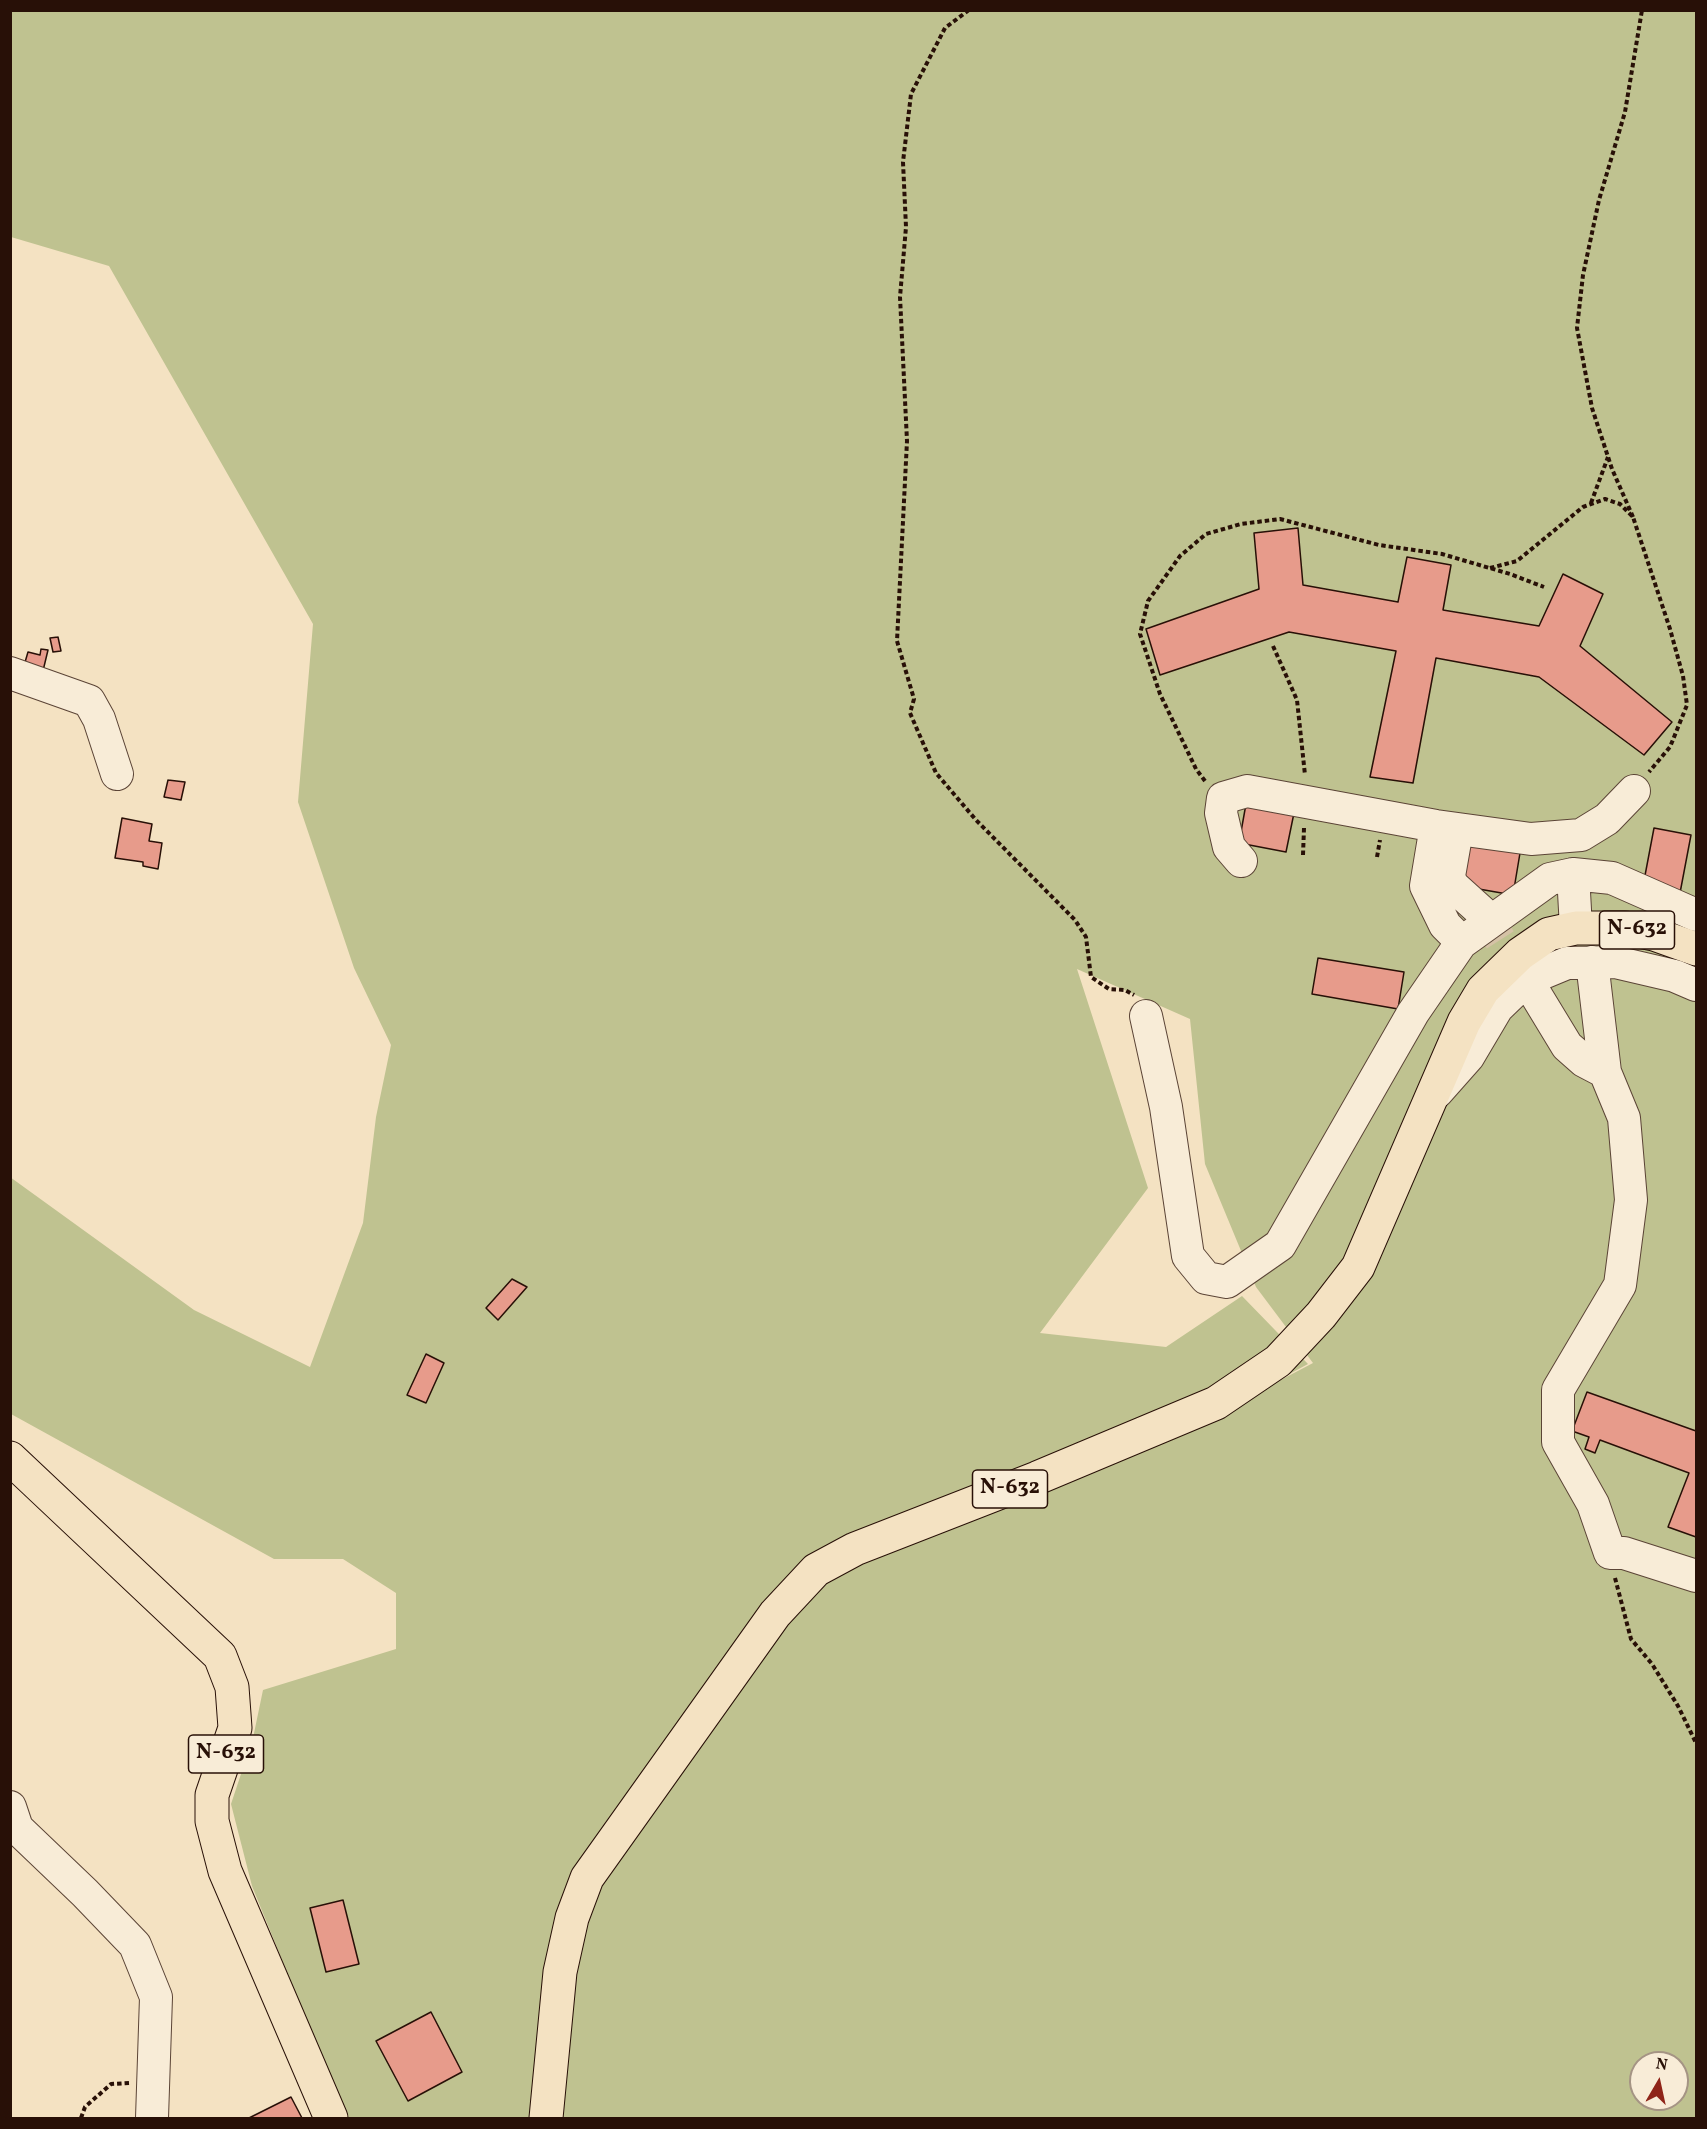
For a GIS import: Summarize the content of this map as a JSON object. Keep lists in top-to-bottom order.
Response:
{
  "streets": {
    "highway": ["N-632"]
  },
  "north": "top"
}
